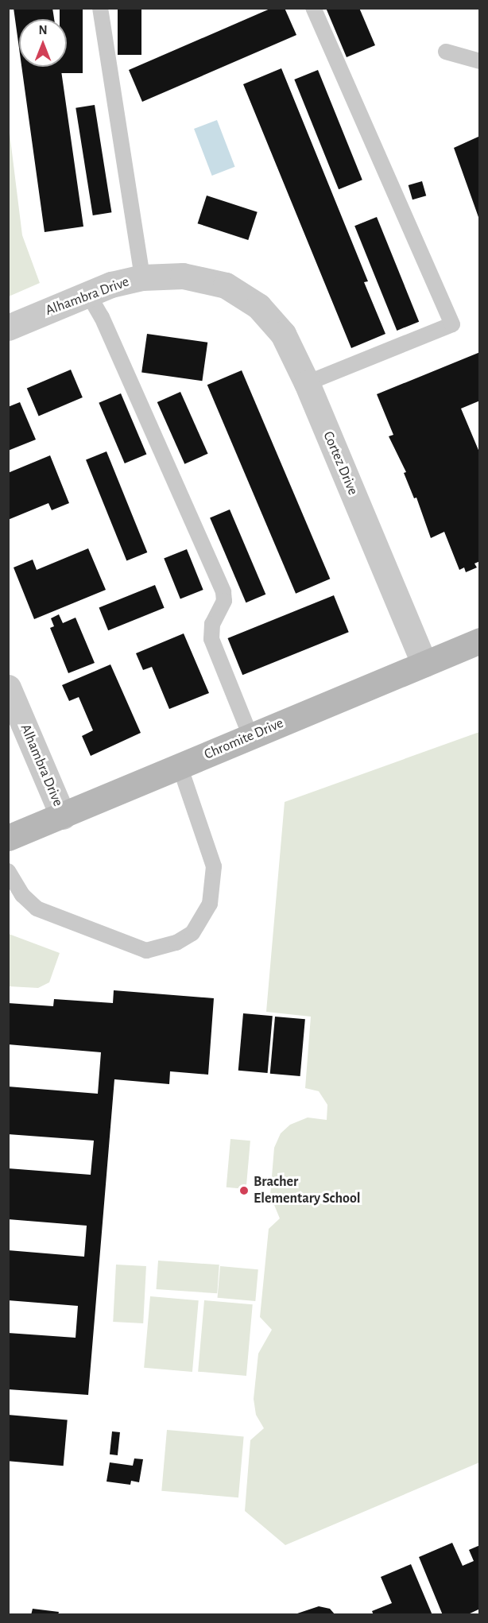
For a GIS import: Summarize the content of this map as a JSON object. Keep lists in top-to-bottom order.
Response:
{
  "streets": {
    "street": ["Alhambra Drive", "Cortez Drive", "Chromite Drive"]
  },
  "crossings": [
    ["Alhambra Drive", "Cortez Drive"],
    ["Alhambra Drive", "Chromite Drive"],
    ["Cortez Drive", "Chromite Drive"]
  ],
  "places": ["Bracher Elementary School"],
  "north": "top"
}
